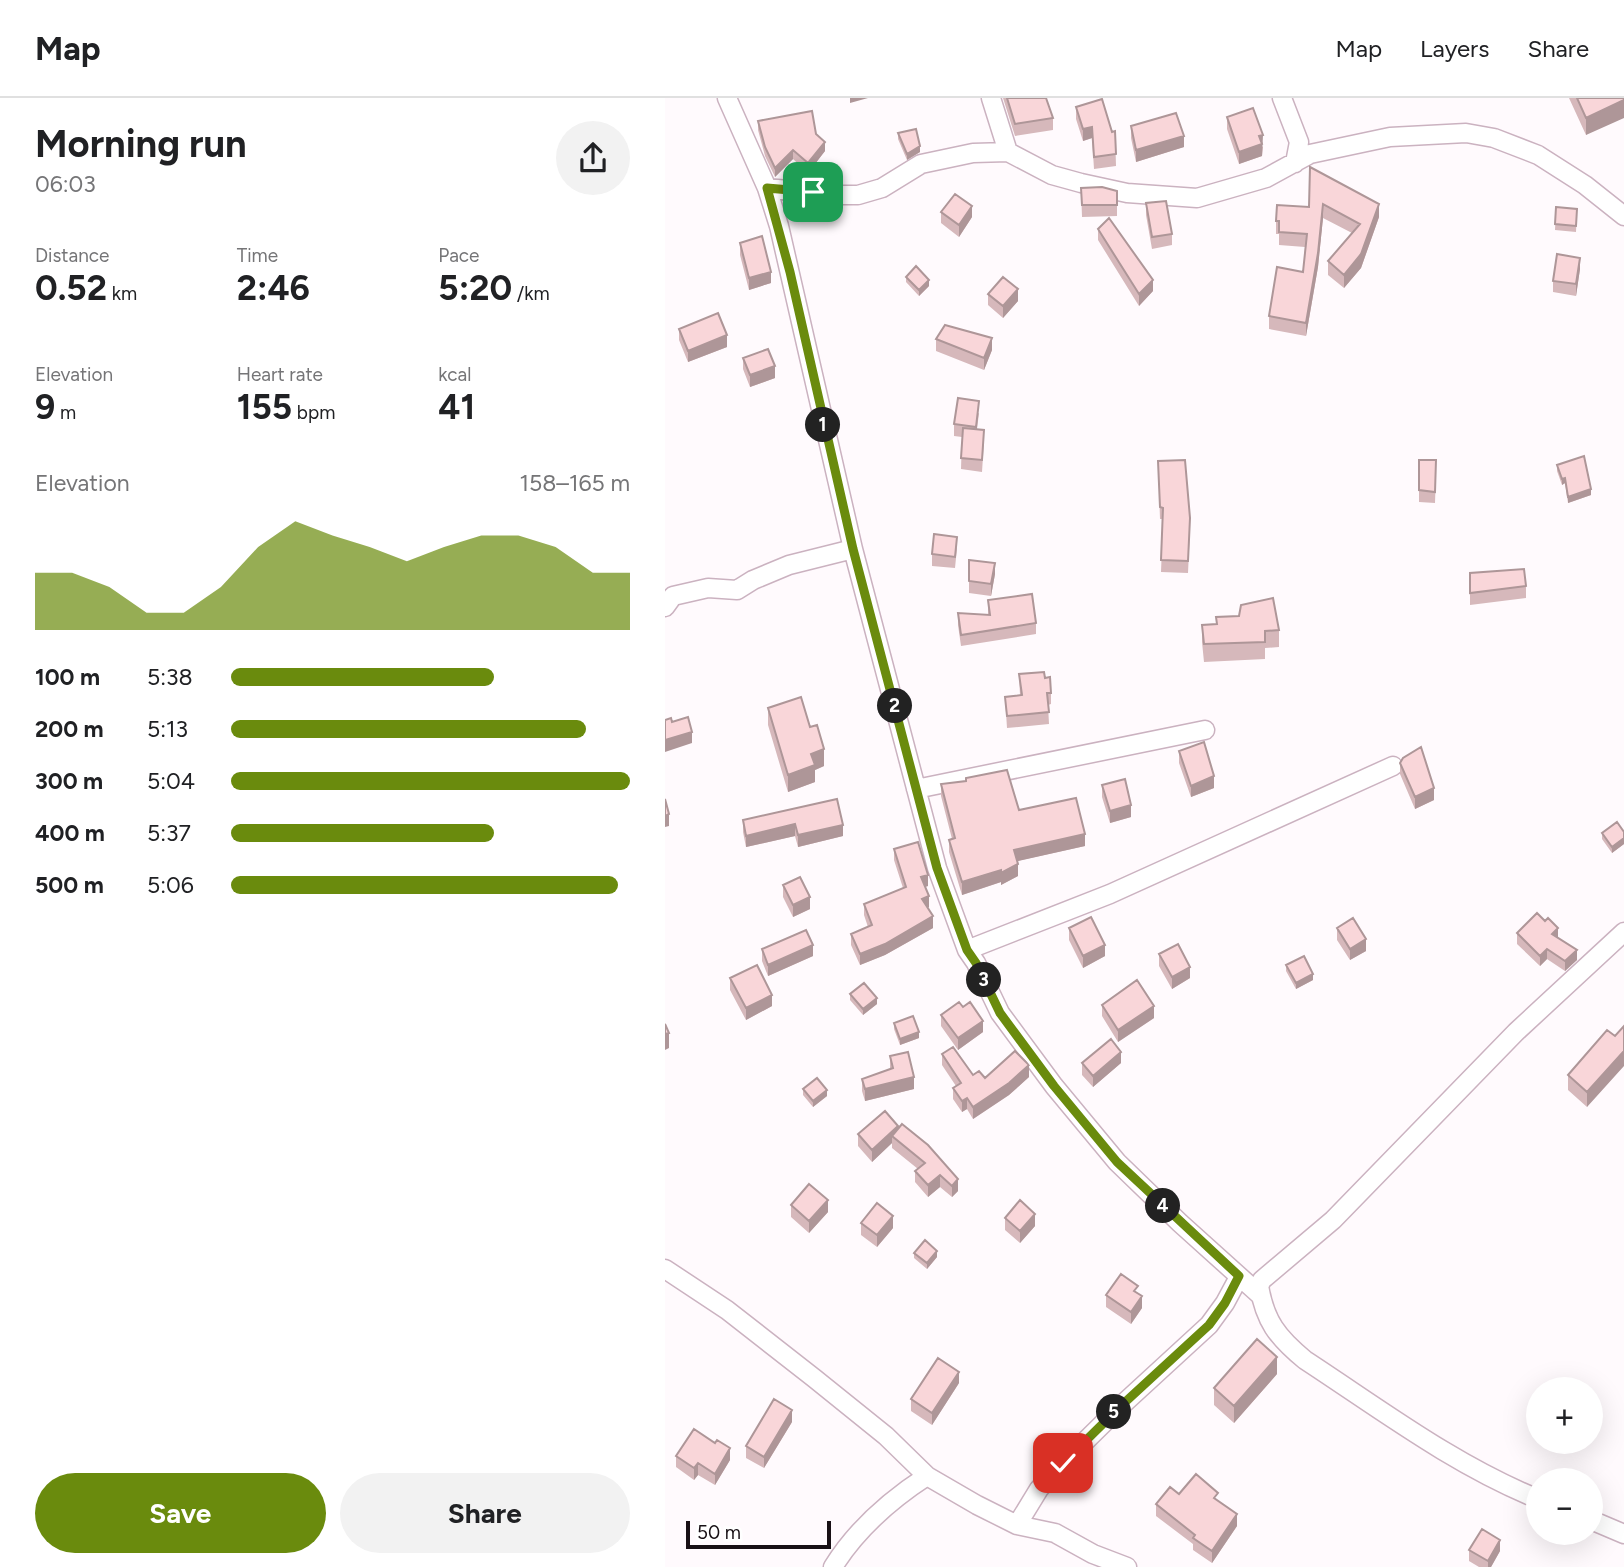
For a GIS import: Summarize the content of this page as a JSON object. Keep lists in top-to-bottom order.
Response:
{
  "scale_bar": "50 m",
  "page": {
    "header": "Map",
    "nav": ["Map", "Layers", "Share"],
    "heading": ["Morning run", "06:03"],
    "stats": [
      ["Distance", "0.52 km"],
      ["Time", "2:46"],
      ["Pace", "5:20 /km"],
      ["Elevation", "9 m"],
      ["Heart rate", "155 bpm"],
      ["kcal", "41"]
    ],
    "pins": [
      "1",
      "2",
      "3",
      "4",
      "5"
    ],
    "chart": ["Elevation", "158–165 m"],
    "list": [
      {
        "name": "100 m",
        "note": "5:38"
      },
      {
        "name": "200 m",
        "note": "5:13"
      },
      {
        "name": "300 m",
        "note": "5:04"
      },
      {
        "name": "400 m",
        "note": "5:37"
      },
      {
        "name": "500 m",
        "note": "5:06"
      }
    ],
    "map_buttons": ["+", "−"],
    "buttons": ["Save", "Share"],
    "scale": "50 m"
  }
}
